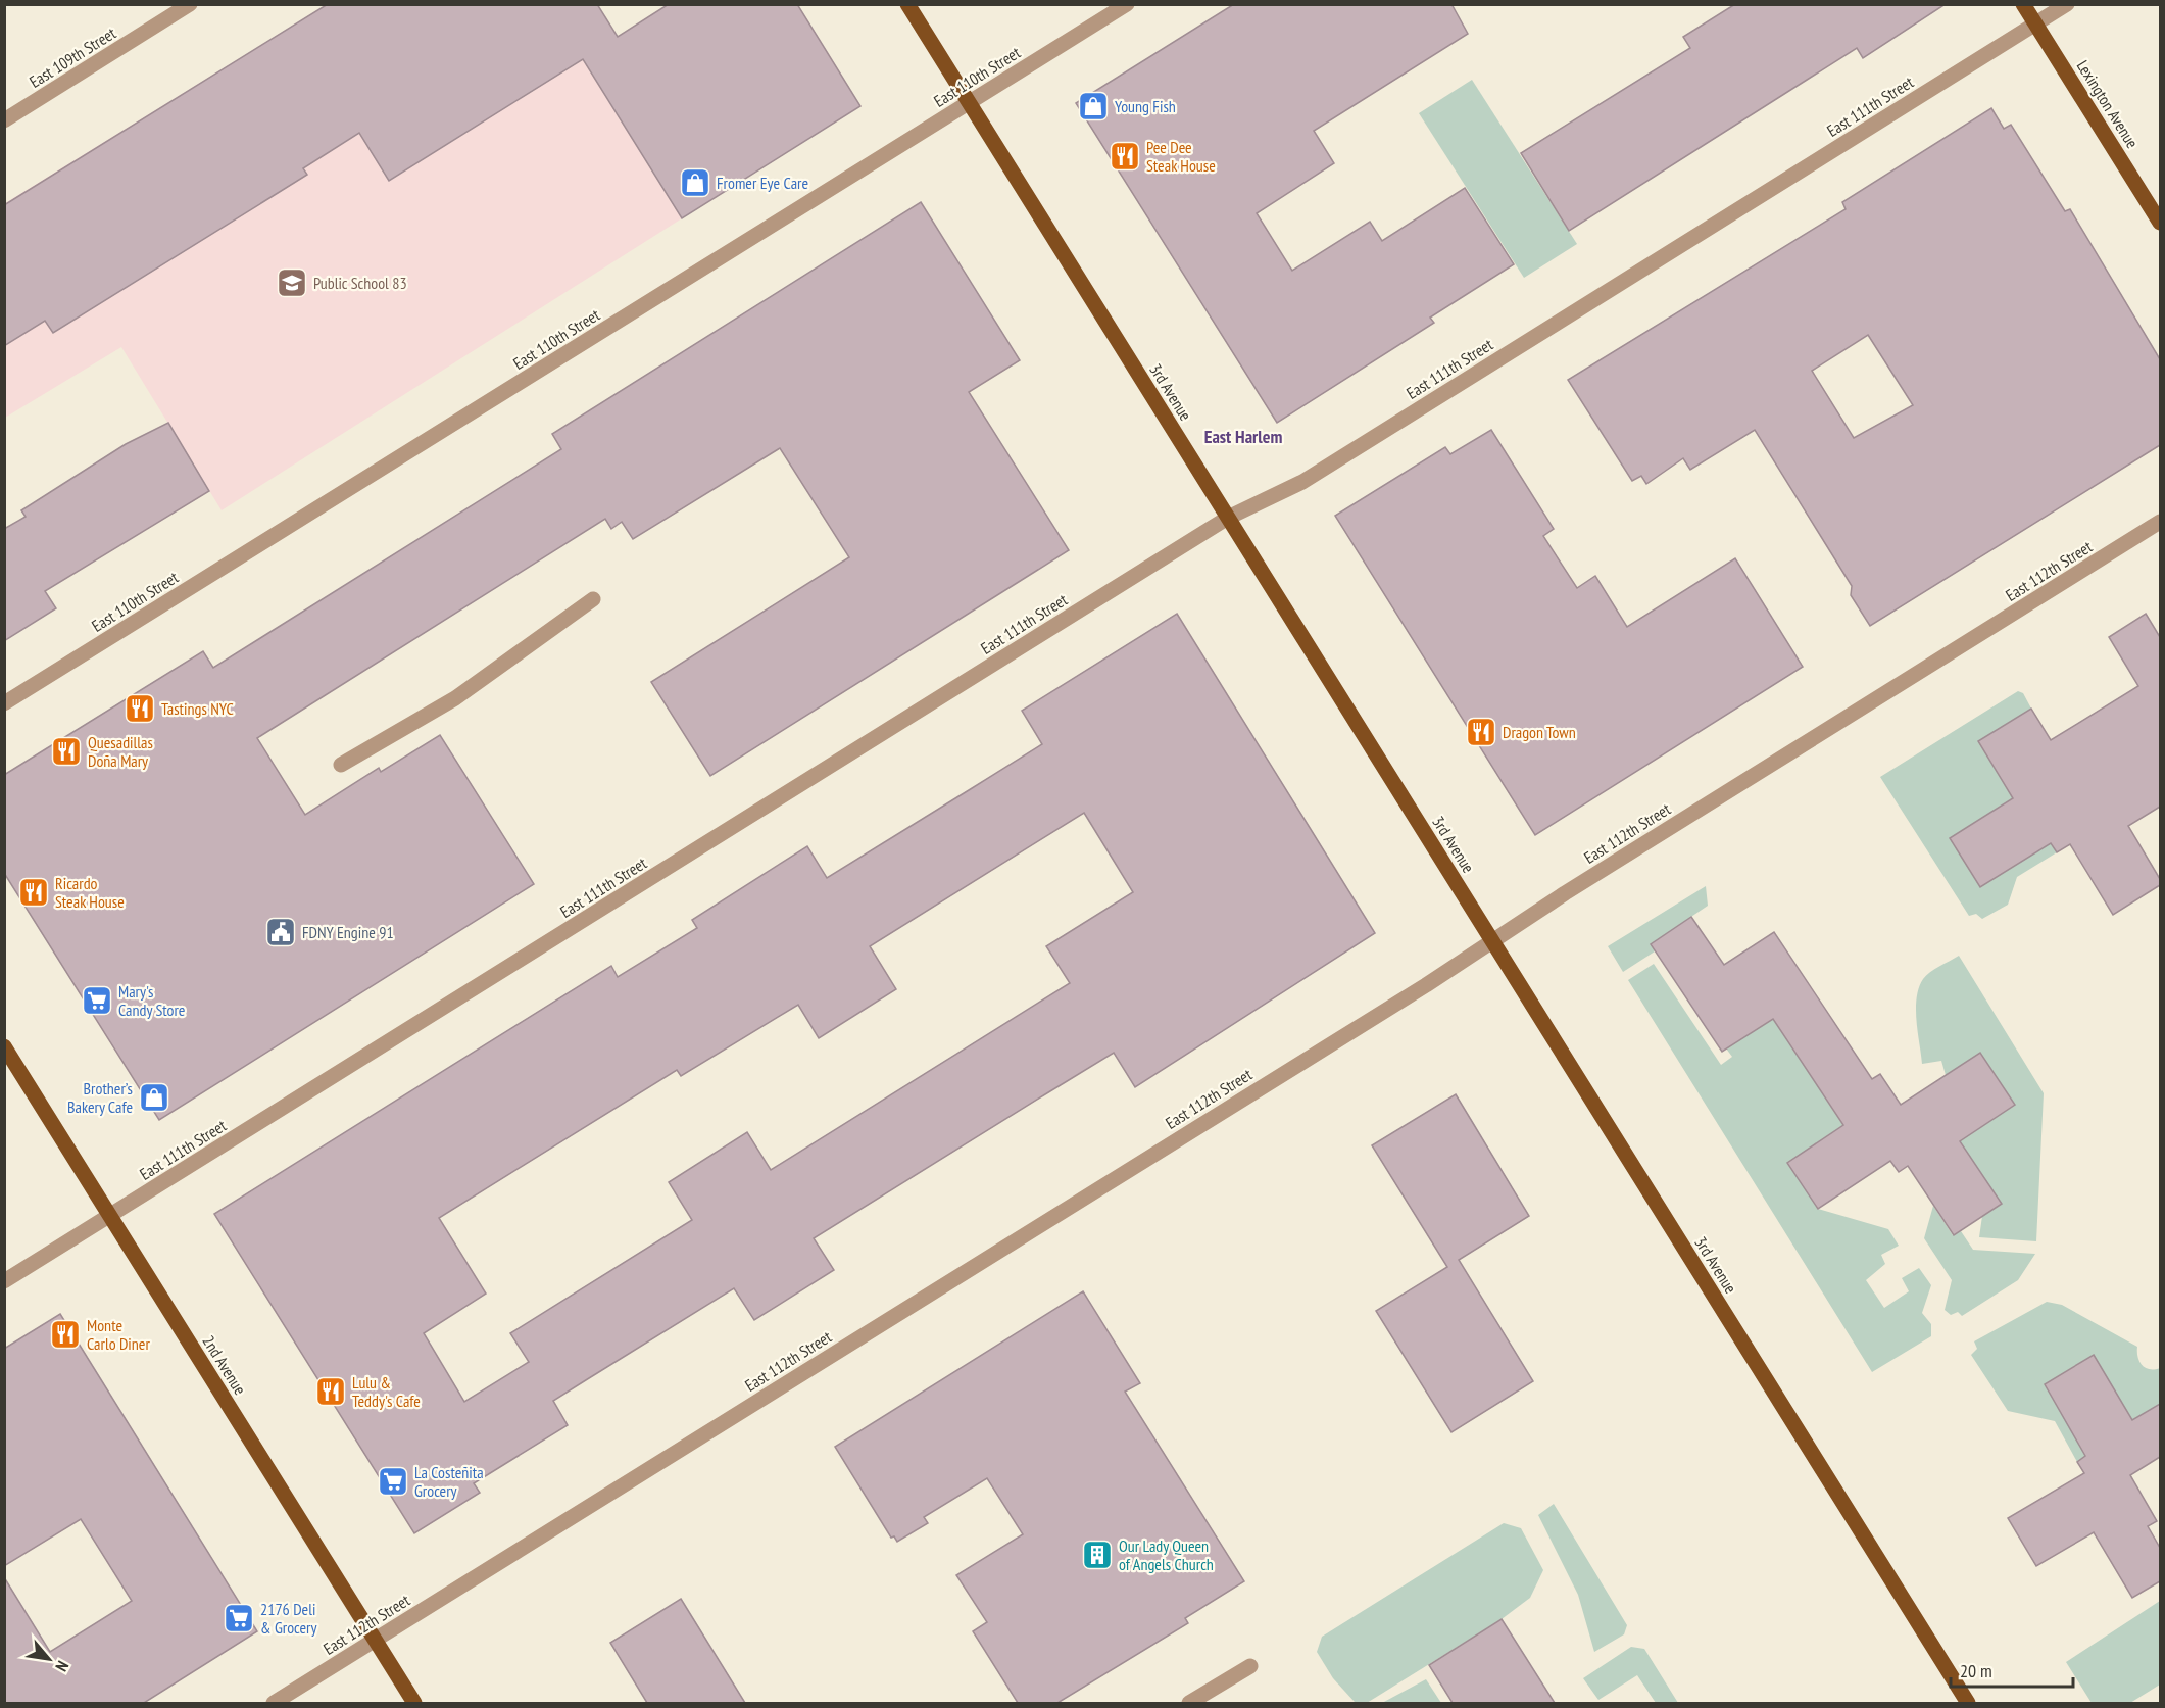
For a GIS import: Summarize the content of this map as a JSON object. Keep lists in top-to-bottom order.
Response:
{
  "streets": {
    "main road": ["Lexington Avenue", "3rd Avenue", "2nd Avenue"],
    "street": [
      "East 109th Street",
      "East 110th Street",
      "East 111th Street",
      "East 112th Street"
    ]
  },
  "crossings": [
    ["East 110th Street", "3rd Avenue"],
    ["Lexington Avenue", "East 111th Street"],
    ["East 111th Street", "3rd Avenue"],
    ["East 111th Street", "2nd Avenue"],
    ["3rd Avenue", "East 112th Street"],
    ["East 112th Street", "2nd Avenue"]
  ],
  "districts": ["East Harlem"],
  "places": {
    "shop": ["Young Fish", "Fromer Eye Care", "Brother’s Bakery Cafe"],
    "restaurant": [
      "Pee Dee Steak House",
      "Tastings NYC",
      "Dragon Town",
      "Quesadillas Doña Mary",
      "Ricardo Steak House",
      "Monte Carlo Diner",
      "Lulu & Teddy's Cafe"
    ],
    "school or university": ["Public School 83"],
    "public building": ["FDNY Engine 91"],
    "supermarket": ["Mary's Candy Store", "La Costeñita Grocery", "2176 Deli & Grocery"],
    "building": ["Our Lady Queen of Angels Church"]
  },
  "scale_bar": "20 m",
  "north": "bottom right"
}
